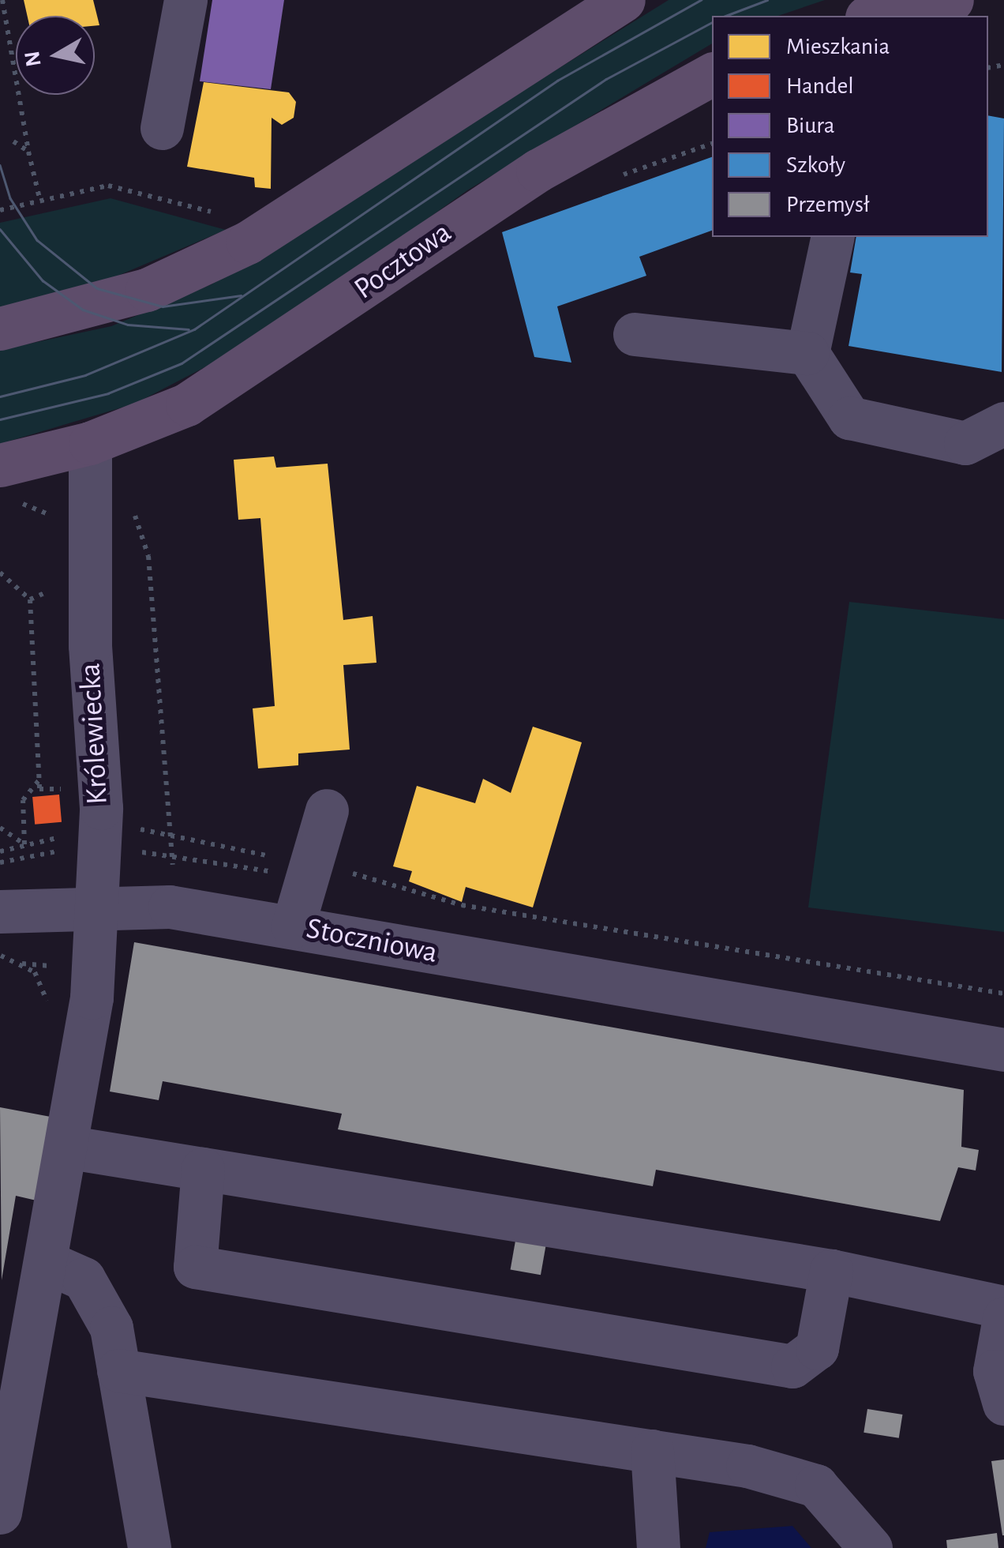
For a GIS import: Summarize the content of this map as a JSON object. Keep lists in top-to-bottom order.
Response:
{
  "streets": {
    "main road": ["Pocztowa"],
    "street": ["Królewiecka", "Stoczniowa"]
  },
  "crossings": [
    ["Pocztowa", "Królewiecka"],
    ["Królewiecka", "Stoczniowa"]
  ],
  "legend": [
    "Mieszkania",
    "Handel",
    "Biura",
    "Szkoły",
    "Przemysł"
  ],
  "north": "left"
}
